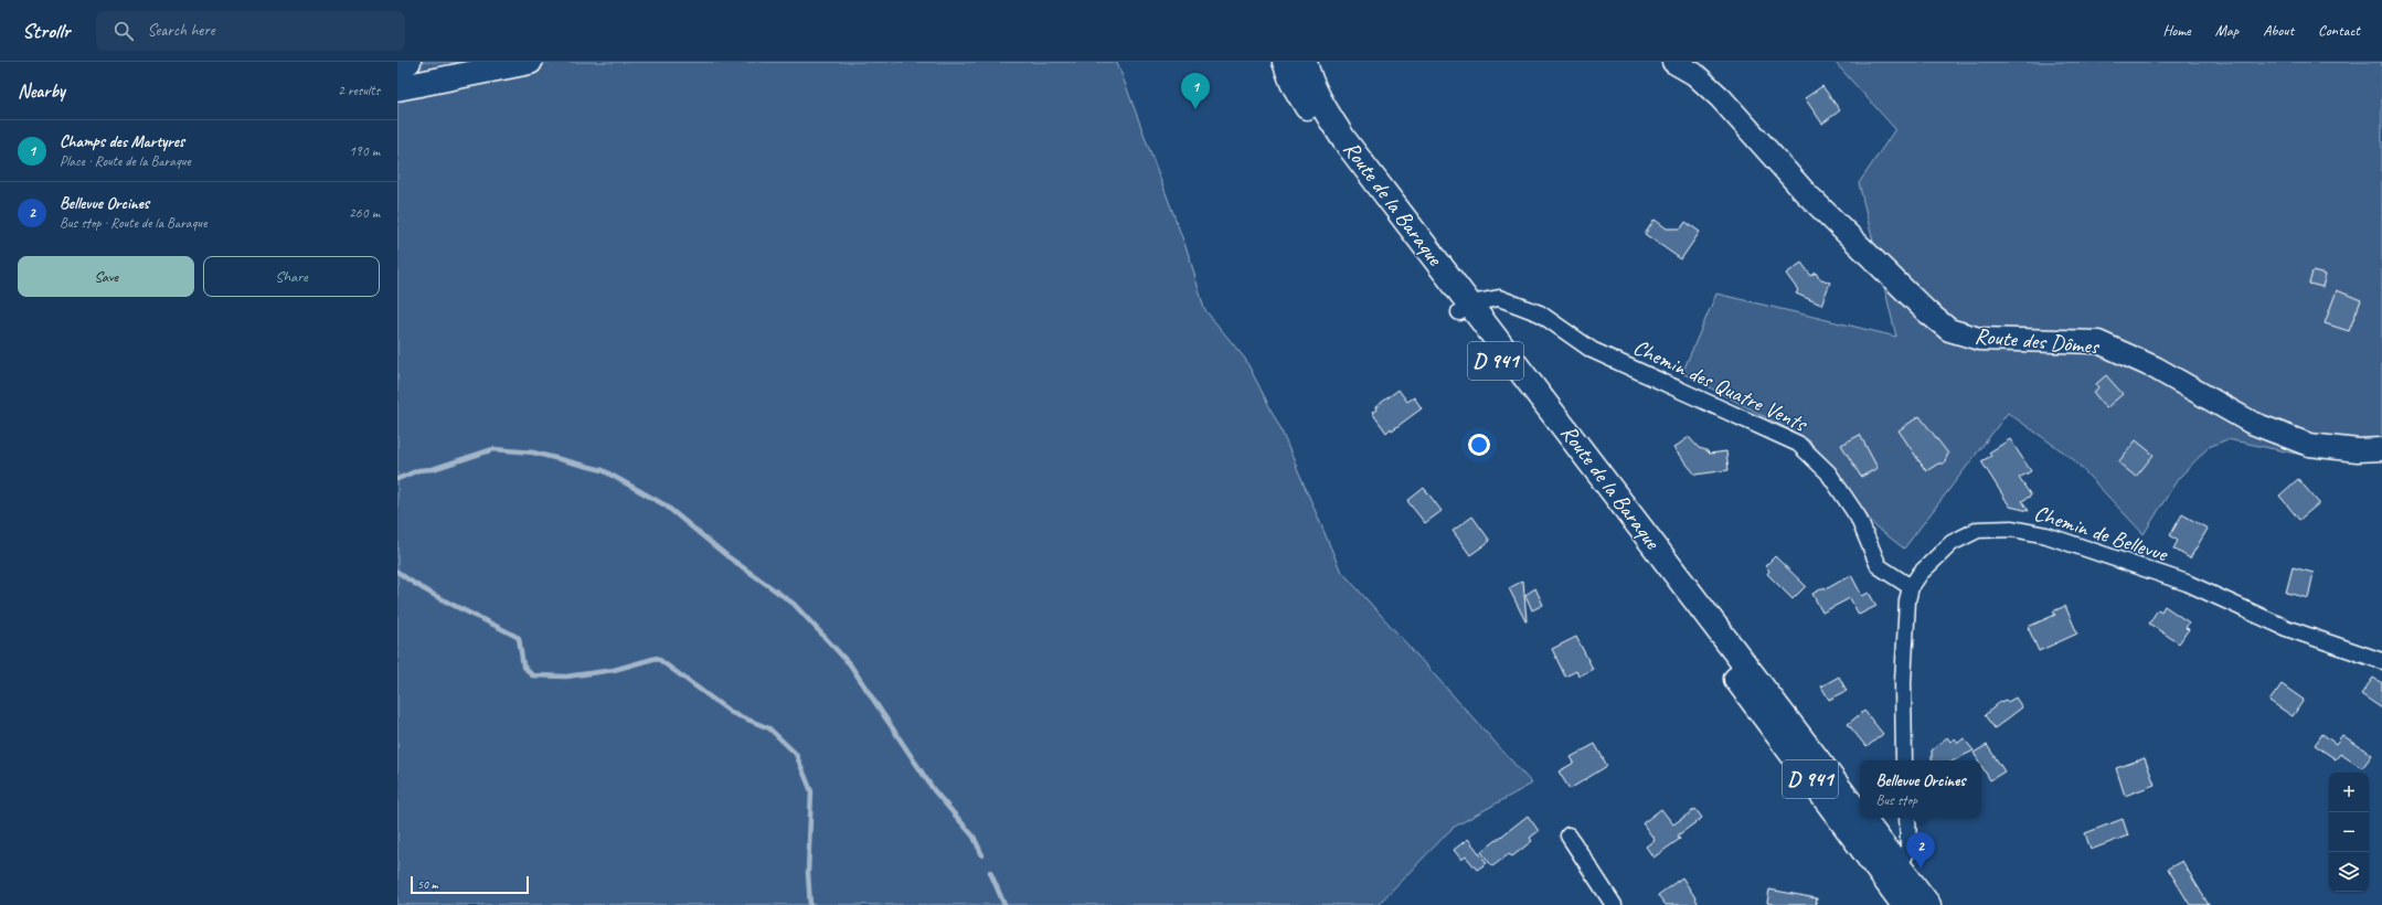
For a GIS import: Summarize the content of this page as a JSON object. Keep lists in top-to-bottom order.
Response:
{
  "streets": {
    "main road": ["Route de la Baraque", "D 941"],
    "street": ["Route des Dômes", "Chemin des Quatre Vents", "Chemin de Bellevue"]
  },
  "crossings": [
    ["Route de la Baraque", "Chemin des Quatre Vents"],
    ["Chemin des Quatre Vents", "Chemin de Bellevue"]
  ],
  "scale_bar": "50 m",
  "page": {
    "header": "Strollr",
    "search": "Search here",
    "nav": [
      "Home",
      "Map",
      "About",
      "Contact"
    ],
    "heading": ["Nearby", "2 results"],
    "pins": ["1", "2"],
    "list": [
      {
        "mark": "1",
        "name": "Champs des Martyres",
        "note": "Place · Route de la Baraque",
        "value": "190 m"
      },
      {
        "mark": "2",
        "name": "Bellevue Orcines",
        "note": "Bus stop · Route de la Baraque",
        "value": "260 m"
      }
    ],
    "buttons": ["Save", "Share"],
    "popup": ["Bellevue Orcines", "Bus stop"],
    "map_buttons": ["+", "−"],
    "scale": "50 m"
  }
}
